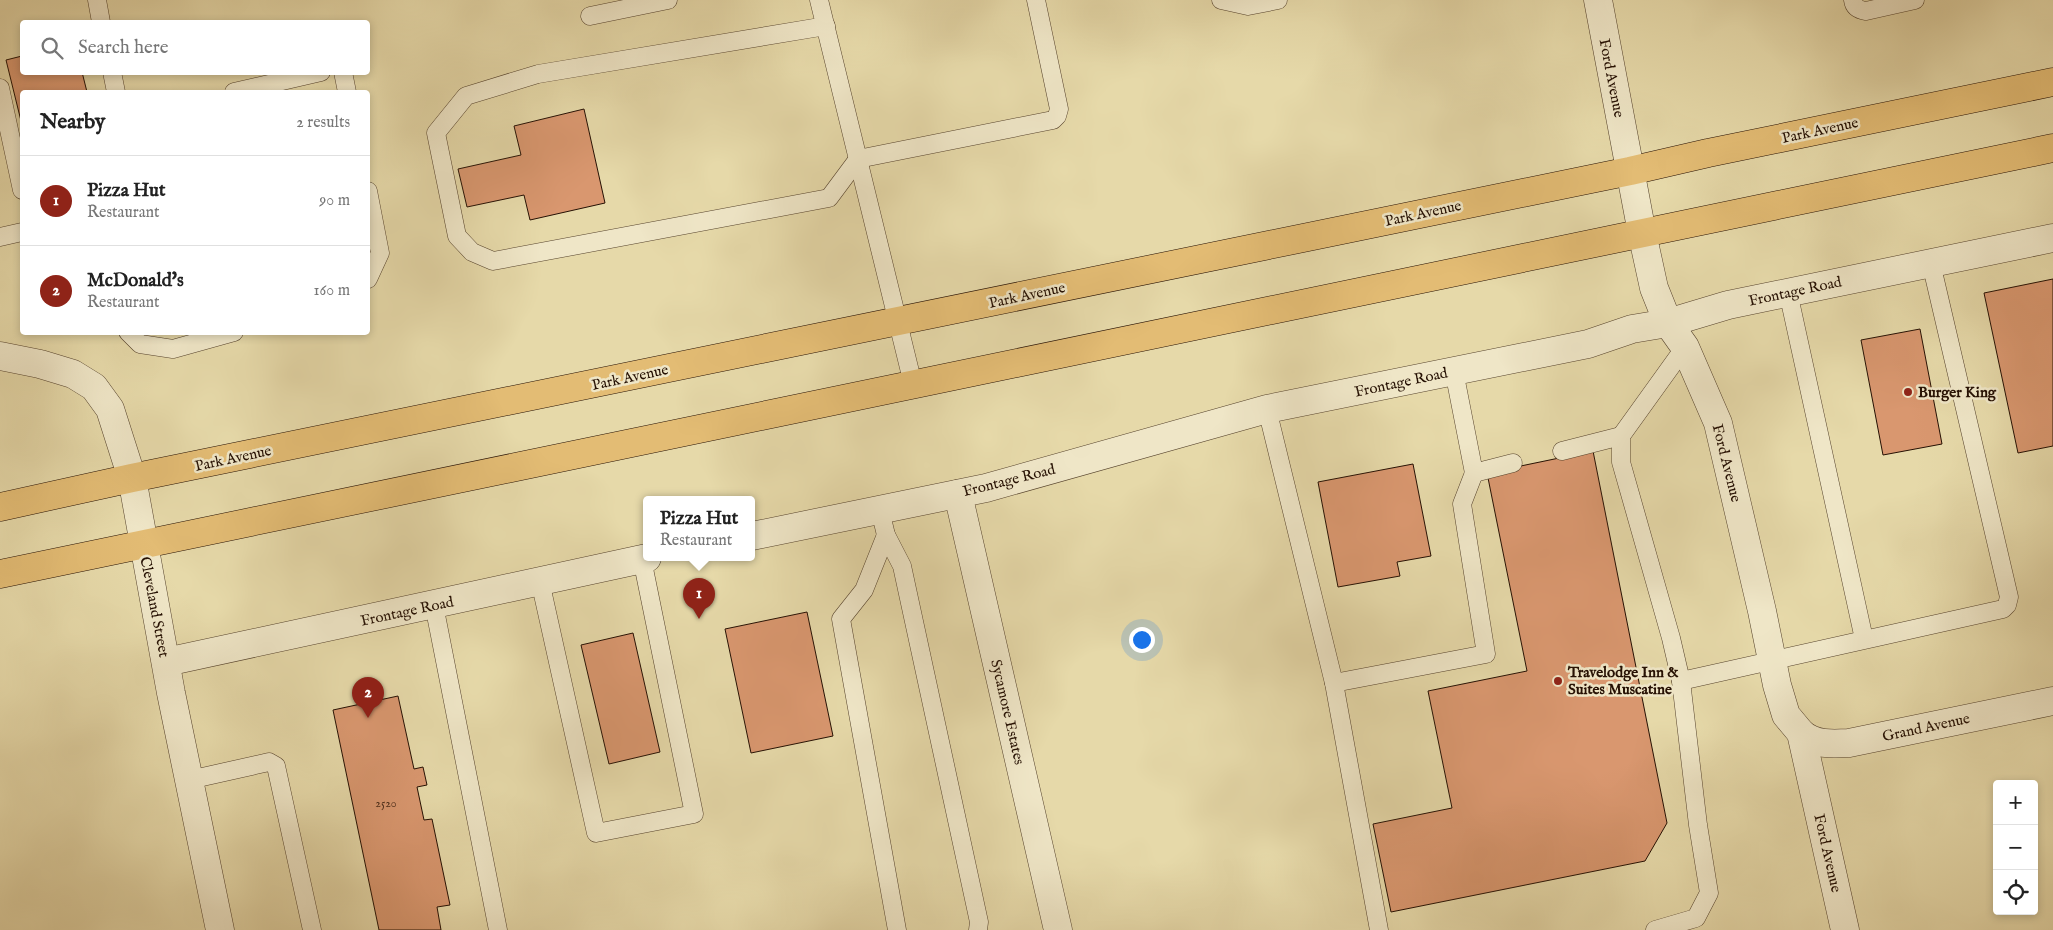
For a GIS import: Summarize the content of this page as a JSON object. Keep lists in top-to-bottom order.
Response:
{
  "streets": {
    "main road": ["Park Avenue"],
    "street": [
      "Ford Avenue",
      "Frontage Road",
      "Cleveland Street",
      "Sycamore Estates",
      "Grand Avenue"
    ]
  },
  "crossings": [
    ["Ford Avenue", "Park Avenue"],
    ["Ford Avenue", "Frontage Road"],
    ["Ford Avenue", "Grand Avenue"],
    ["Park Avenue", "Cleveland Street"],
    ["Frontage Road", "Cleveland Street"],
    ["Frontage Road", "Sycamore Estates"]
  ],
  "places": ["Burger King", "Travelodge Inn & Suites Muscatine"],
  "house_numbers": ["2520"],
  "page": {
    "search": "Search here",
    "heading": ["Nearby", "2 results"],
    "list": [
      {
        "mark": "1",
        "name": "Pizza Hut",
        "note": "Restaurant",
        "value": "90 m"
      },
      {
        "mark": "2",
        "name": "McDonald's",
        "note": "Restaurant",
        "value": "160 m"
      }
    ],
    "popup": ["Pizza Hut", "Restaurant"],
    "pins": ["1", "2"],
    "map_buttons": ["+", "−"]
  }
}
